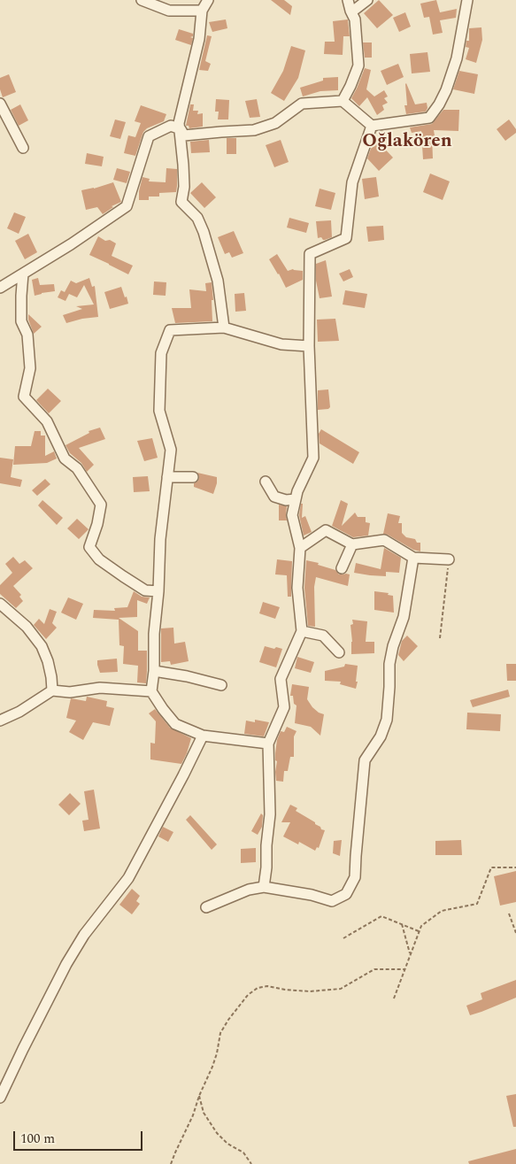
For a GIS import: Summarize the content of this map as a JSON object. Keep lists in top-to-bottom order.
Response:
{
  "districts": ["Oğlakören"],
  "scale_bar": "100 m"
}
